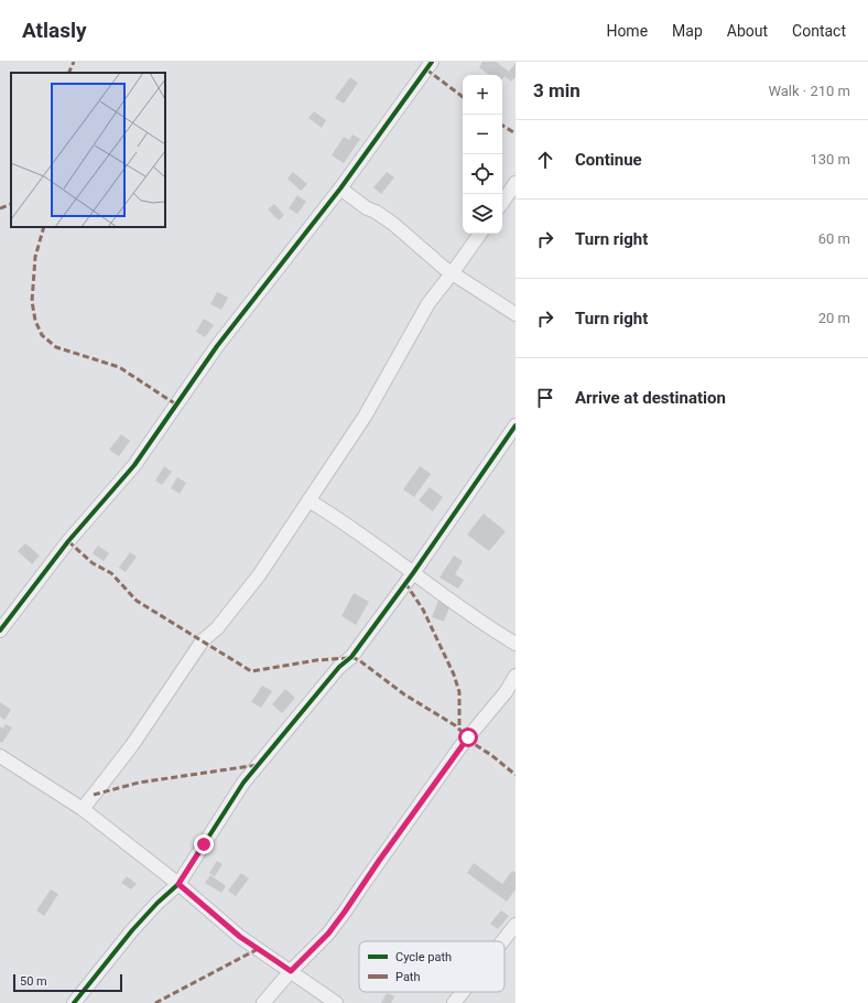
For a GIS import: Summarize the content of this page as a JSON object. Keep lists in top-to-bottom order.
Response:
{
  "legend": ["Cycle path", "Path"],
  "scale_bar": "50 m",
  "page": {
    "header": "Atlasly",
    "nav": [
      "Home",
      "Map",
      "About",
      "Contact"
    ],
    "heading": ["3 min", "Walk · 210 m"],
    "map_buttons": ["+", "−"],
    "list": [
      ["Continue", "130 m"],
      ["Turn right", "60 m"],
      ["Turn right", "20 m"],
      "Arrive at destination"
    ],
    "scale": "50 m"
  }
}
